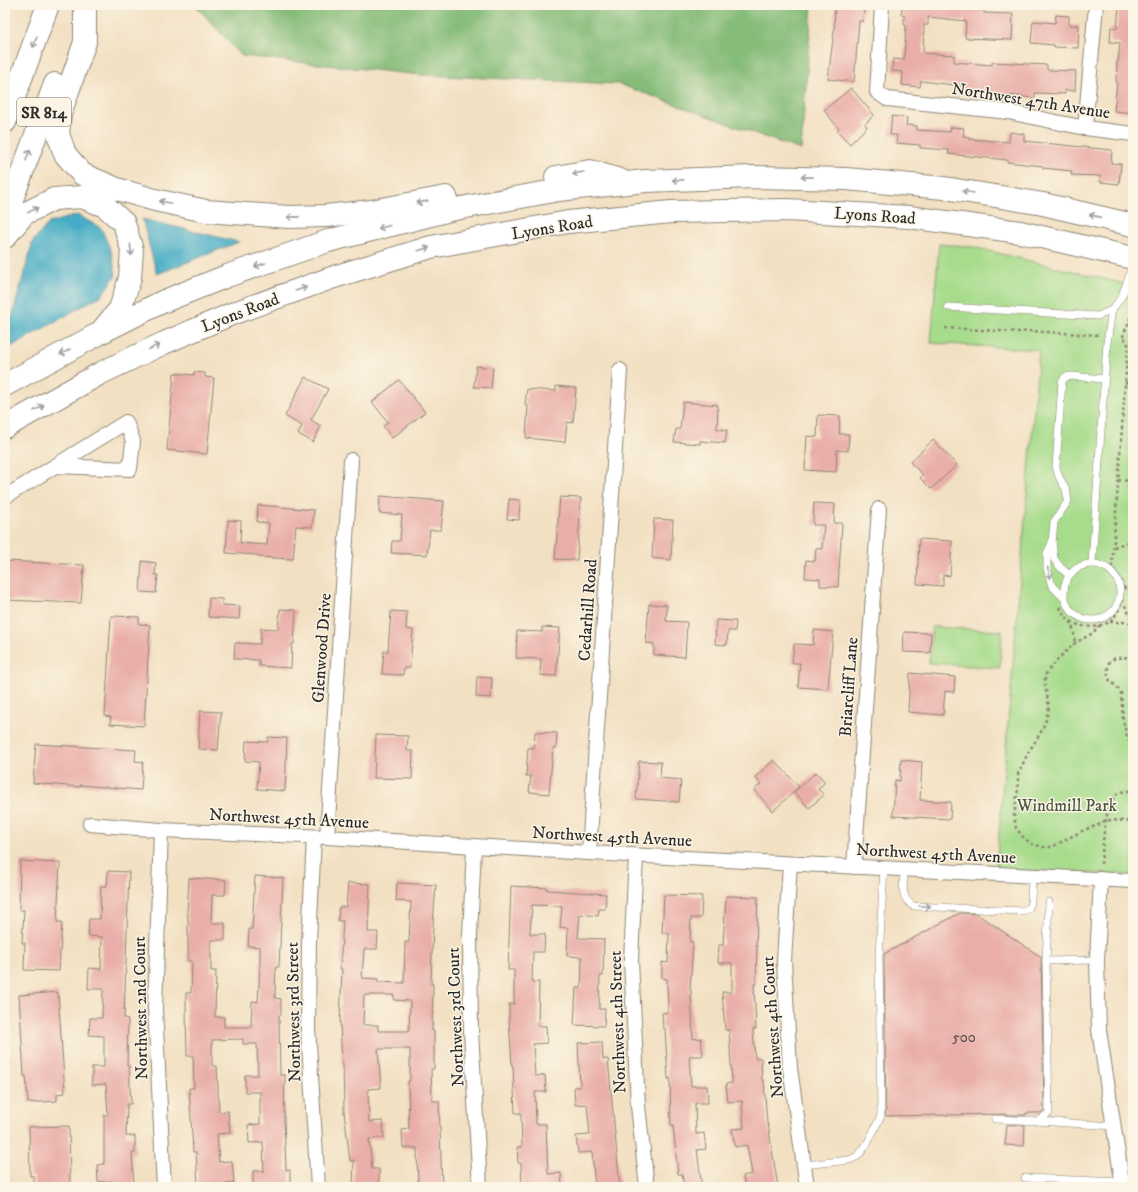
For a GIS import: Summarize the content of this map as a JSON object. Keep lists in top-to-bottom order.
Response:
{
  "streets": {
    "main road": ["SR 814", "Lyons Road"],
    "street": [
      "Northwest 47th Avenue",
      "Cedarhill Road",
      "Glenwood Drive",
      "Briarcliff Lane",
      "Northwest 45th Avenue",
      "Northwest 2nd Court",
      "Northwest 3rd Street",
      "Northwest 3rd Court",
      "Northwest 4th Street",
      "Northwest 4th Court"
    ]
  },
  "crossings": [
    ["Cedarhill Road", "Northwest 45th Avenue"],
    ["Glenwood Drive", "Northwest 45th Avenue"],
    ["Glenwood Drive", "Northwest 3rd Street"],
    ["Briarcliff Lane", "Northwest 45th Avenue"],
    ["Northwest 45th Avenue", "Northwest 2nd Court"],
    ["Northwest 45th Avenue", "Northwest 3rd Street"],
    ["Northwest 45th Avenue", "Northwest 3rd Court"],
    ["Northwest 45th Avenue", "Northwest 4th Street"],
    ["Northwest 45th Avenue", "Northwest 4th Court"]
  ],
  "parks": ["Windmill Park"],
  "house_numbers": ["500"]
}
